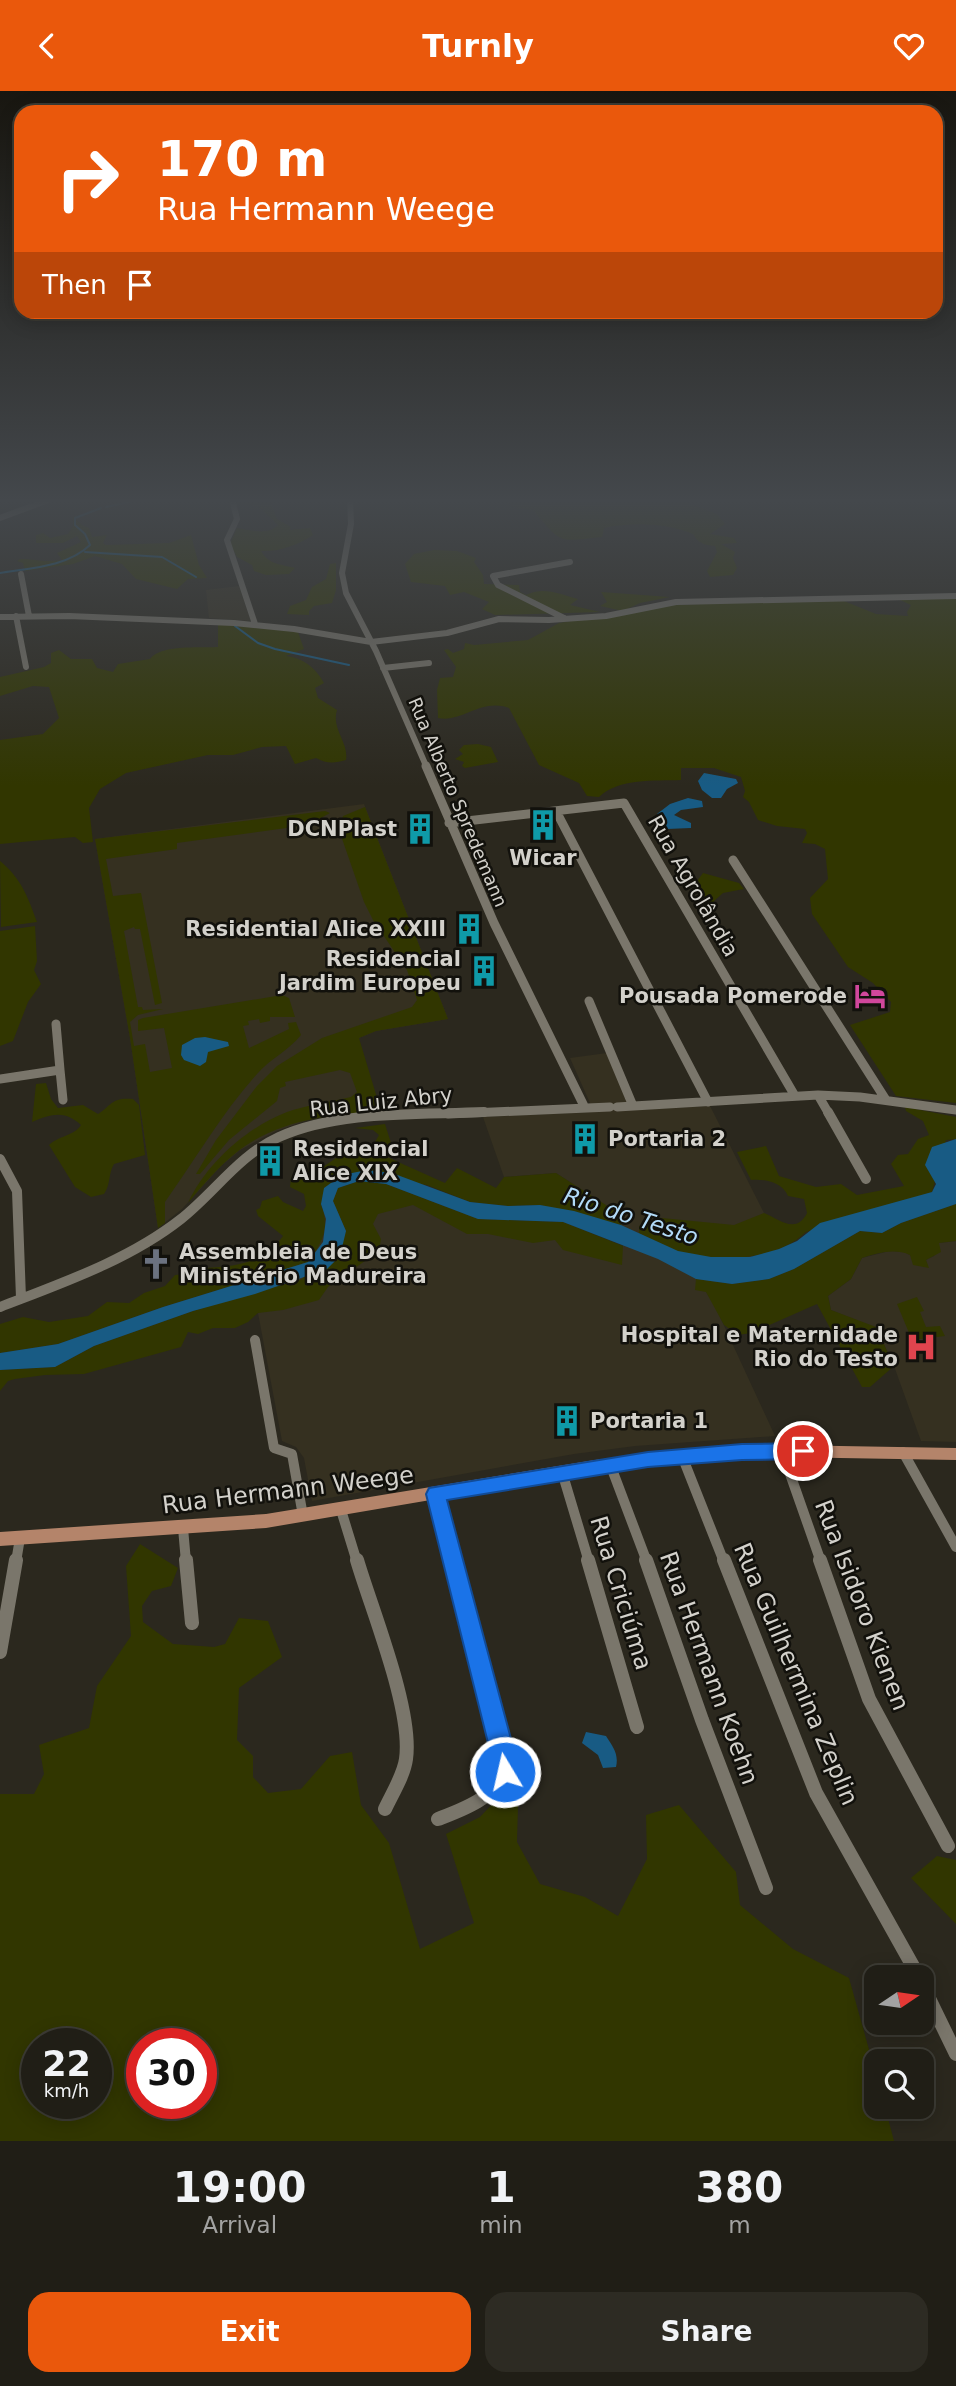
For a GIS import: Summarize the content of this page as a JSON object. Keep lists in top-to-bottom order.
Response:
{
  "streets": {
    "main road": ["Rua Hermann Weege"],
    "street": [
      "Rua Alberto Spredemann",
      "Rua Agrolândia",
      "Rua Luiz Abry",
      "Rua Criciúma",
      "Rua Isidoro Kienen",
      "Rua Hermann Koehn",
      "Rua Guilhermina Zeplin"
    ]
  },
  "crossings": [
    ["Rua Alberto Spredemann", "Rua Luiz Abry"],
    ["Rua Agrolândia", "Rua Luiz Abry"],
    ["Rua Hermann Weege", "Rua Criciúma"],
    ["Rua Hermann Weege", "Rua Isidoro Kienen"],
    ["Rua Hermann Weege", "Rua Hermann Koehn"],
    ["Rua Hermann Weege", "Rua Guilhermina Zeplin"]
  ],
  "water": ["Rio do Testo"],
  "places": {
    "building": [
      "Wicar",
      "DCNPlast",
      "Residential Alice XXIII",
      "Residencial Jardim Europeu",
      "Portaria 2",
      "Residencial Alice XIX",
      "Portaria 1"
    ],
    "hotel": ["Pousada Pomerode"],
    "church": ["Assembleia de Deus Ministério Madureira"],
    "hospital": ["Hospital e Maternidade Rio do Testo"]
  },
  "north": "right",
  "page": {
    "header": "Turnly",
    "turn": ["170 m", "Rua Hermann Weege"],
    "then": "Then",
    "speed": "22 km/h",
    "limit": "30",
    "eta": [
      "19:00",
      "Arrival",
      "1",
      "min",
      "380",
      "m"
    ],
    "buttons": ["Exit", "Share"]
  }
}
